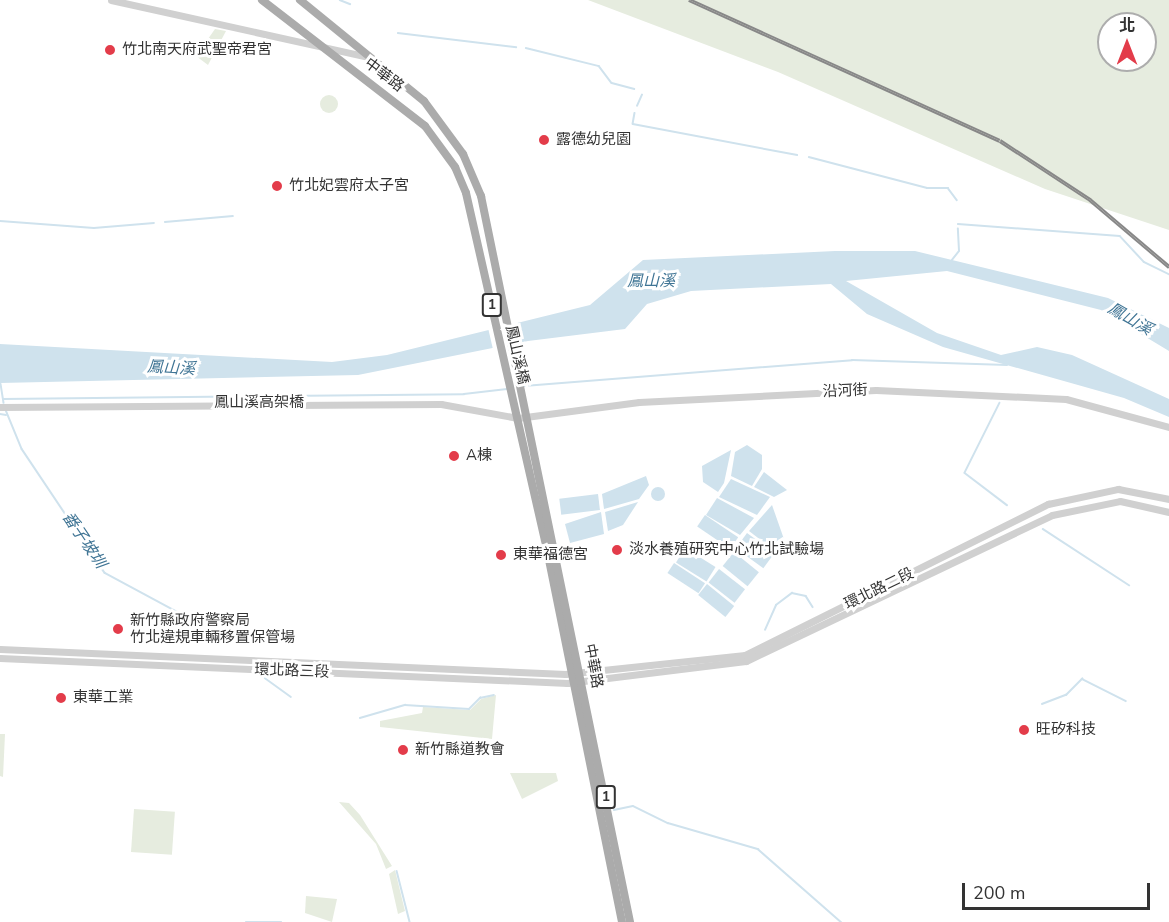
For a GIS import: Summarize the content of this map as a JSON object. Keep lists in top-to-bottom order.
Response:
{
  "streets": {
    "main road": ["中華路", "1", "鳳山溪橋"],
    "street": [
      "沿河街",
      "鳳山溪高架橋",
      "環北路二段",
      "環北路三段"
    ]
  },
  "crossings": [
    ["中華路", "鳳山溪橋"],
    ["中華路", "沿河街"],
    ["中華路", "鳳山溪高架橋"],
    ["中華路", "環北路二段"],
    ["中華路", "環北路三段"],
    ["鳳山溪橋", "沿河街"],
    ["鳳山溪橋", "鳳山溪高架橋"],
    ["沿河街", "鳳山溪高架橋"],
    ["環北路二段", "環北路三段"]
  ],
  "water": ["鳳山溪", "番子坡圳"],
  "places": [
    "竹北南天府武聖帝君宮",
    "露德幼兒園",
    "竹北妃雲府太子宮",
    "A棟",
    "淡水養殖研究中心竹北試驗場",
    "東華福德宮",
    "新竹縣政府警察局 竹北違規車輛移置保管場",
    "東華工業",
    "旺矽科技",
    "新竹縣道教會"
  ],
  "scale_bar": "200 m",
  "north": "top"
}
